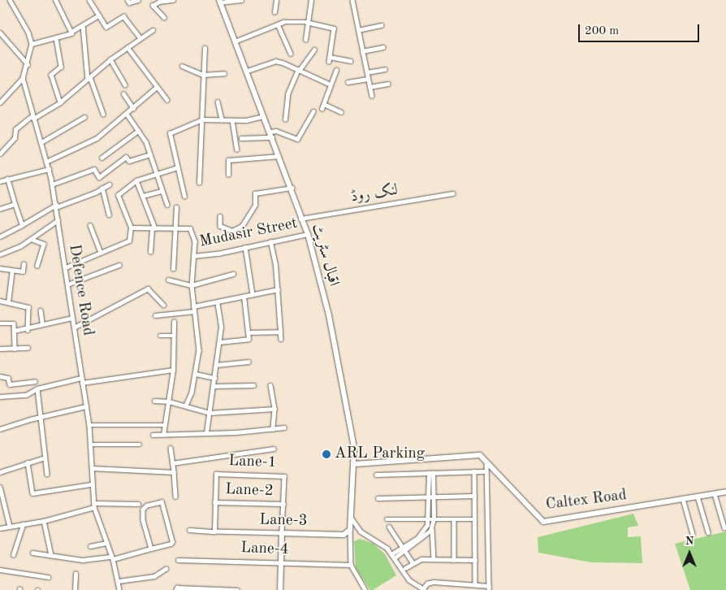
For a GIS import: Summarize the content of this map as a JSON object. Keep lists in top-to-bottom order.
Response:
{
  "streets": {
    "street": [
      "لنک روڈ",
      "Mudasir Street",
      "اقبال سٹریٹ",
      "Defence Road",
      "Lane-1",
      "Lane-2",
      "Caltex Road",
      "Lane-3",
      "Lane-4"
    ]
  },
  "crossings": [
    ["لنک روڈ", "اقبال سٹریٹ"],
    ["Mudasir Street", "اقبال سٹریٹ"],
    ["اقبال سٹریٹ", "Caltex Road"],
    ["اقبال سٹریٹ", "Lane-3"],
    ["Lane-1", "Lane-2"]
  ],
  "places": ["ARL Parking"],
  "scale_bar": "200 m",
  "north": "top"
}
